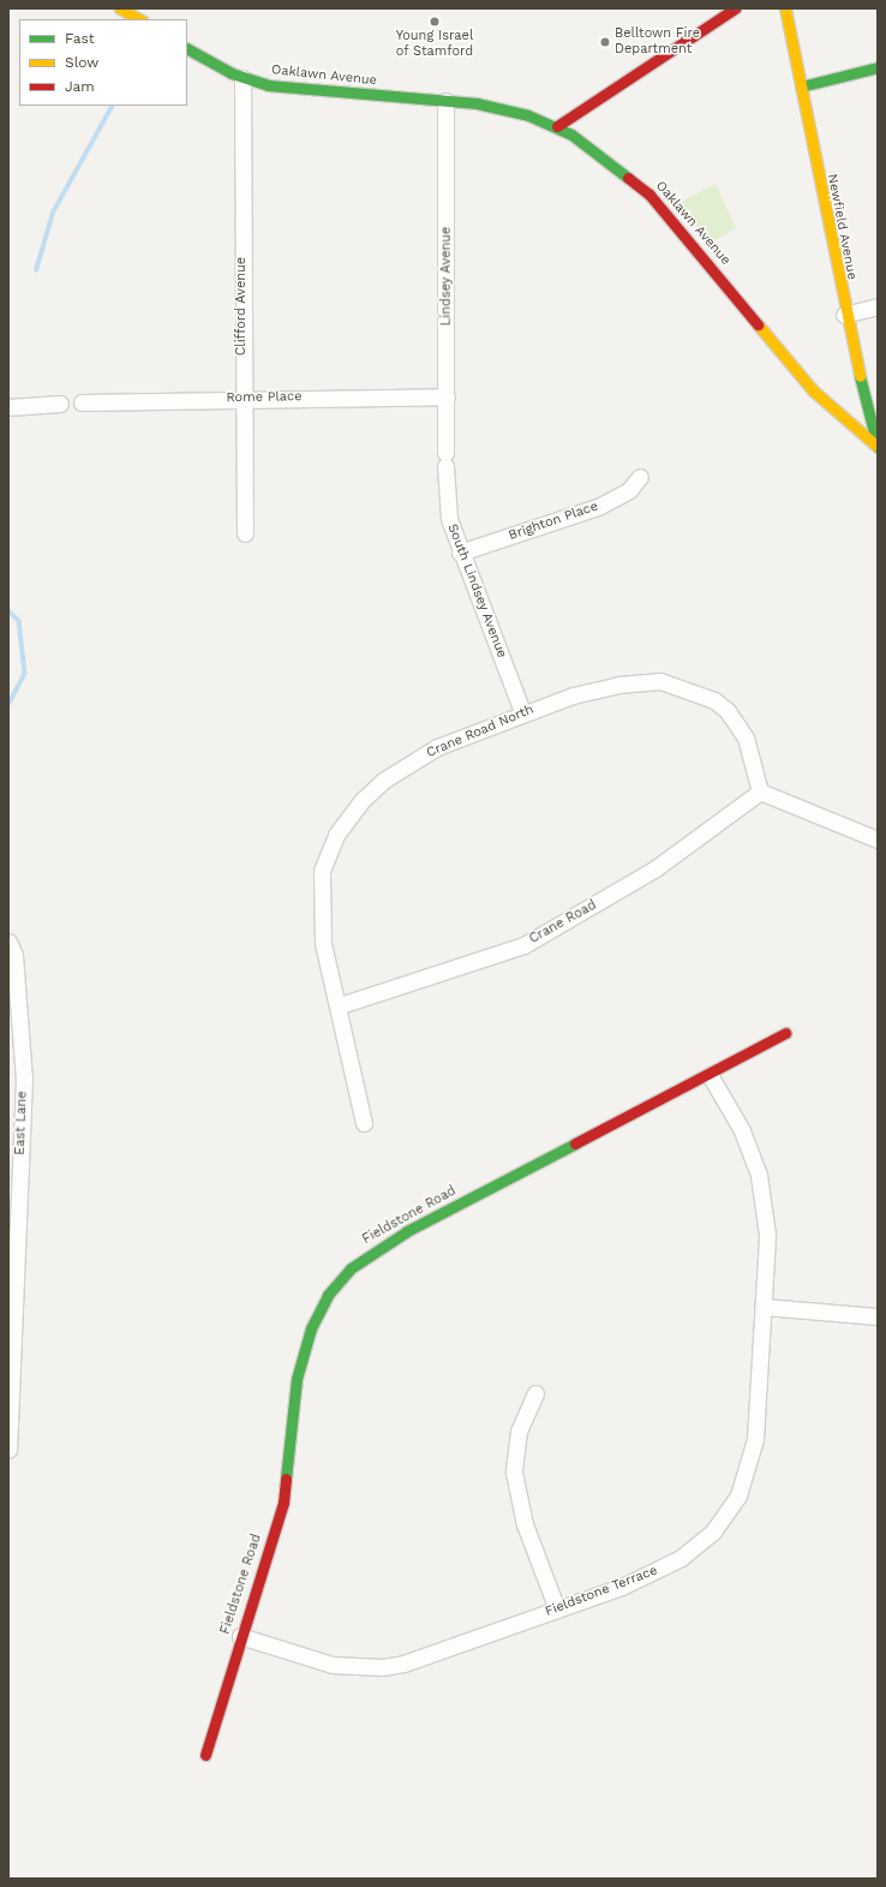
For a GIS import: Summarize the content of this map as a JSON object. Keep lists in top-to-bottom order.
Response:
{
  "streets": {
    "street": [
      "Oaklawn Avenue",
      "Newfield Avenue",
      "Lindsey Avenue",
      "Clifford Avenue",
      "Rome Place",
      "Brighton Place",
      "South Lindsey Avenue",
      "Crane Road North",
      "Crane Road",
      "East Lane",
      "Fieldstone Road",
      "Fieldstone Terrace"
    ]
  },
  "crossings": [
    ["Oaklawn Avenue", "Newfield Avenue"],
    ["Oaklawn Avenue", "Lindsey Avenue"],
    ["Oaklawn Avenue", "Clifford Avenue"],
    ["Lindsey Avenue", "Rome Place"],
    ["Lindsey Avenue", "South Lindsey Avenue"],
    ["Clifford Avenue", "Rome Place"],
    ["Brighton Place", "South Lindsey Avenue"],
    ["South Lindsey Avenue", "Crane Road North"],
    ["Crane Road North", "Crane Road"],
    ["Fieldstone Road", "Fieldstone Terrace"]
  ],
  "places": ["Young Israel of Stamford", "Belltown Fire Department"],
  "legend": ["Fast", "Slow", "Jam"]
}
